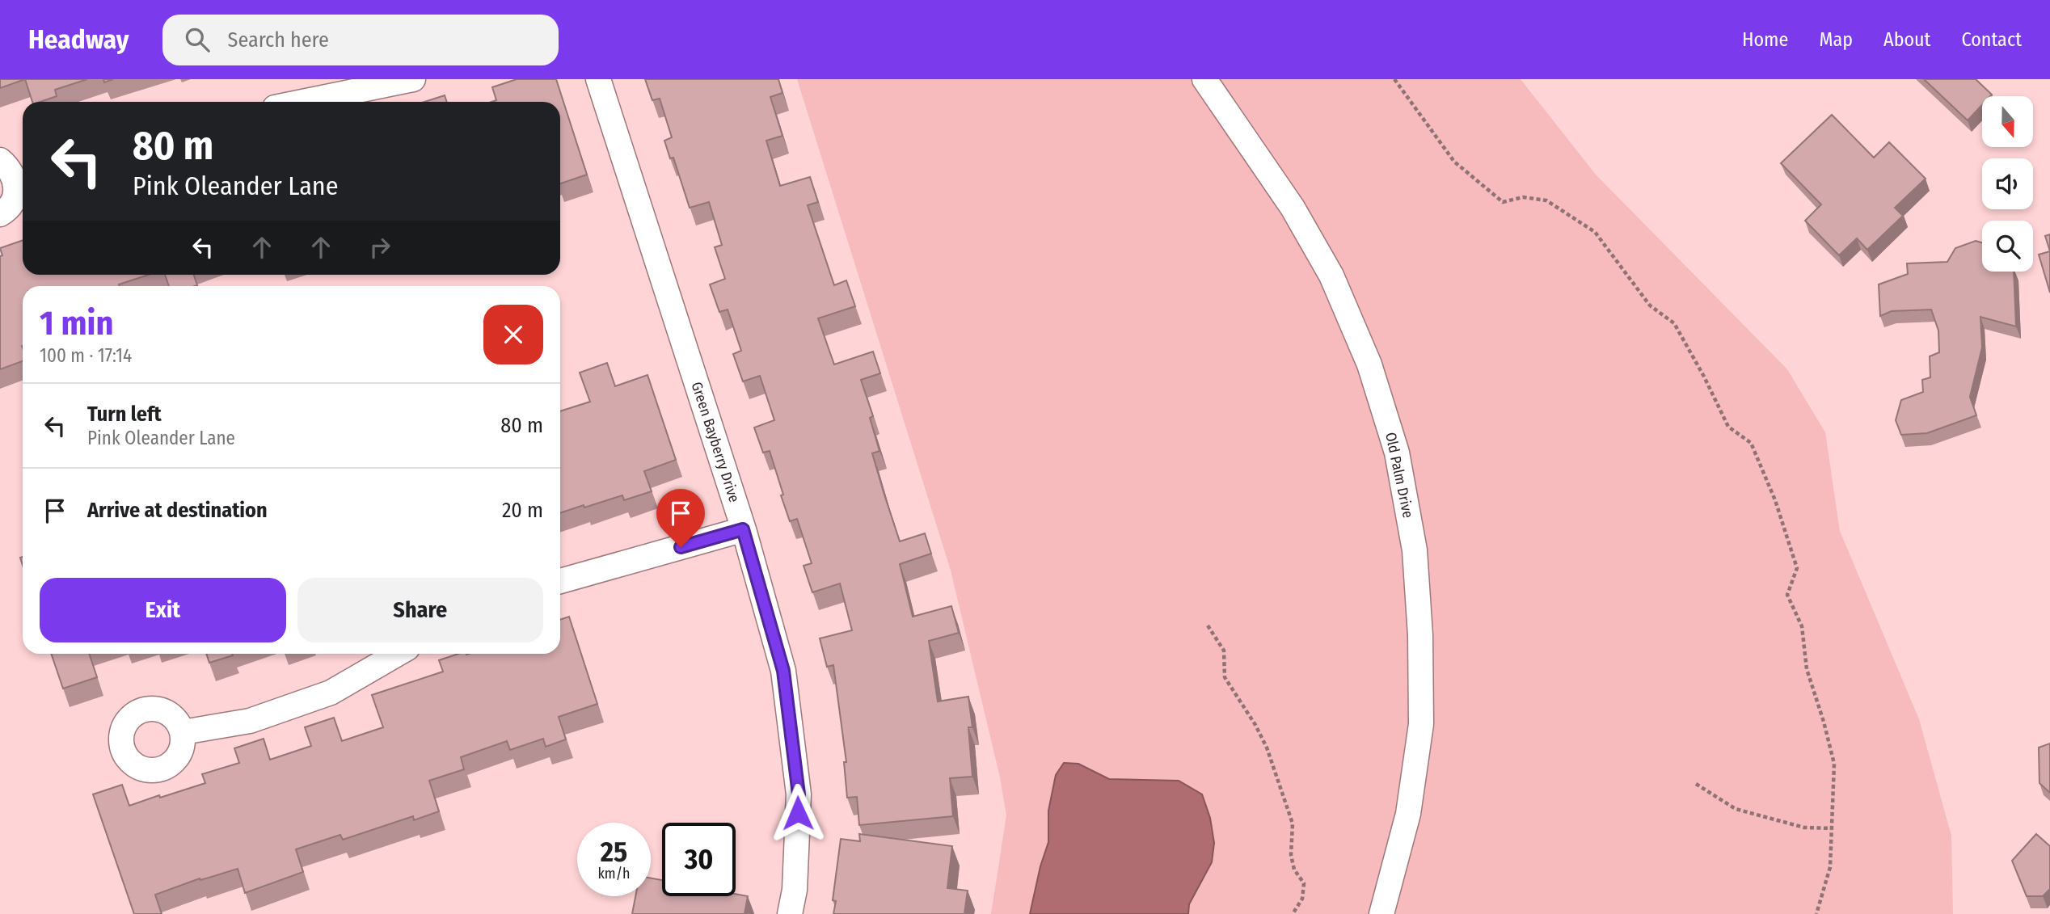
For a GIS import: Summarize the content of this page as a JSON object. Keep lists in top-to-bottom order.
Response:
{
  "streets": {
    "street": ["Green Bayberry Drive", "Old Palm Drive"]
  },
  "north": "bottom",
  "page": {
    "header": "Headway",
    "search": "Search here",
    "nav": [
      "Home",
      "Map",
      "About",
      "Contact"
    ],
    "turn": ["80 m", "Pink Oleander Lane"],
    "heading": ["1 min", "100 m · 17:14"],
    "list": [
      {
        "name": "Turn left",
        "note": "Pink Oleander Lane",
        "value": "80 m"
      },
      {
        "name": "Arrive at destination",
        "value": "20 m"
      }
    ],
    "buttons": ["Exit", "Share"],
    "speed": "25 km/h",
    "limit": "30"
  }
}
